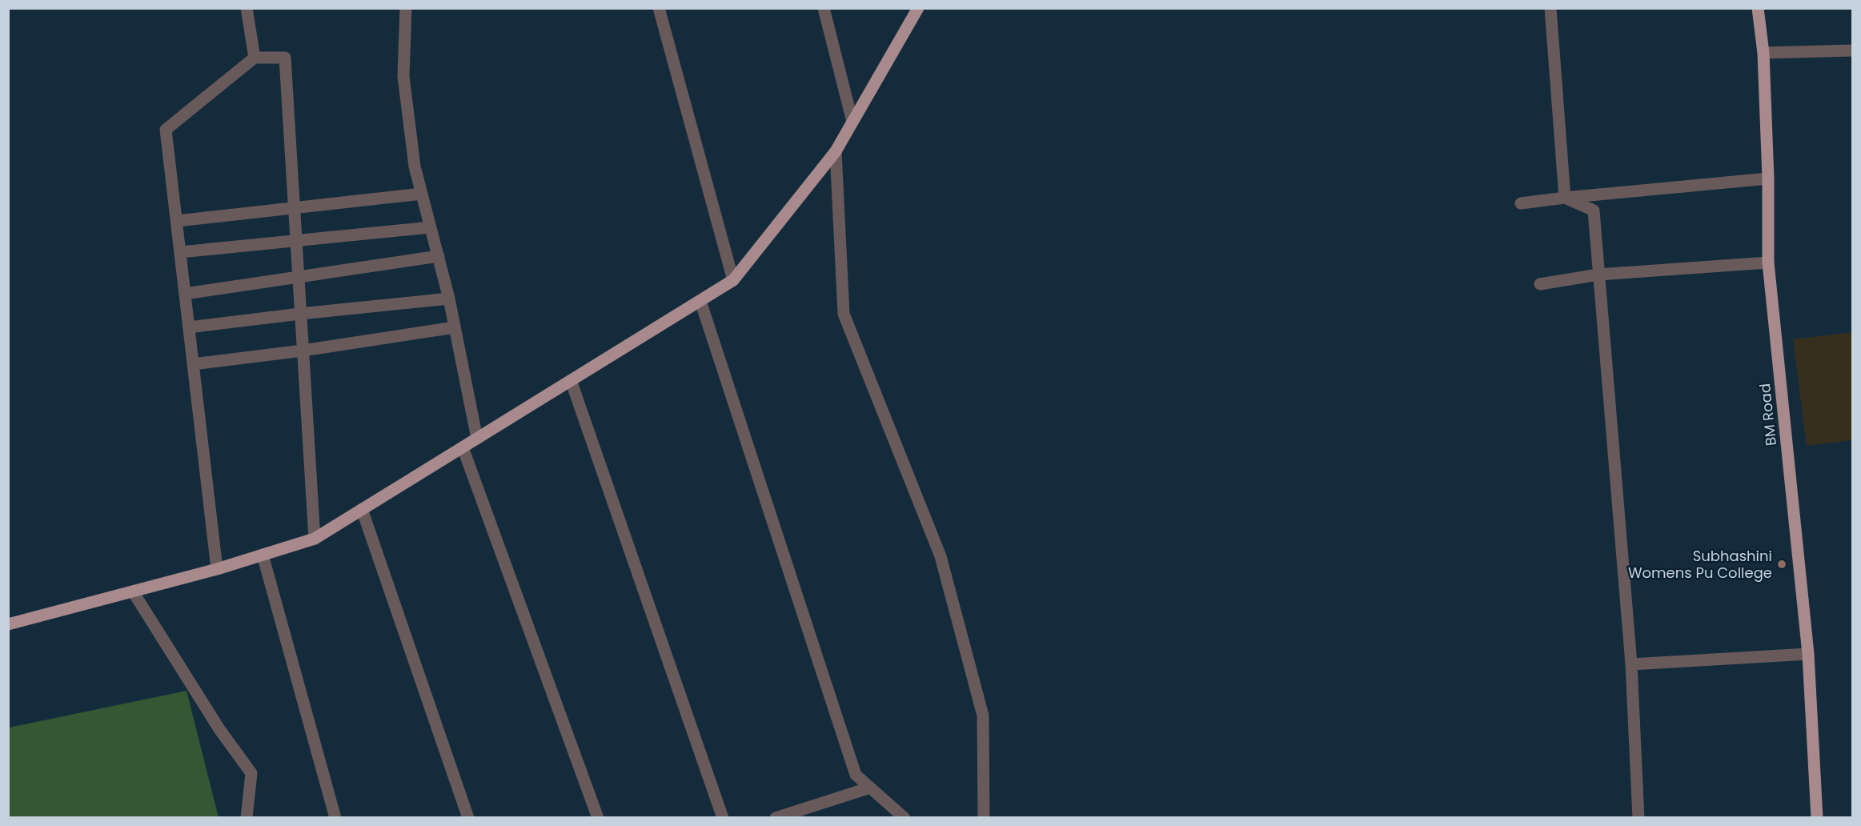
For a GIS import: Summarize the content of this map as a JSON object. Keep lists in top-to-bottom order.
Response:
{
  "streets": {
    "main road": ["BM Road"]
  },
  "places": ["Subhashini Womens Pu College"]
}
